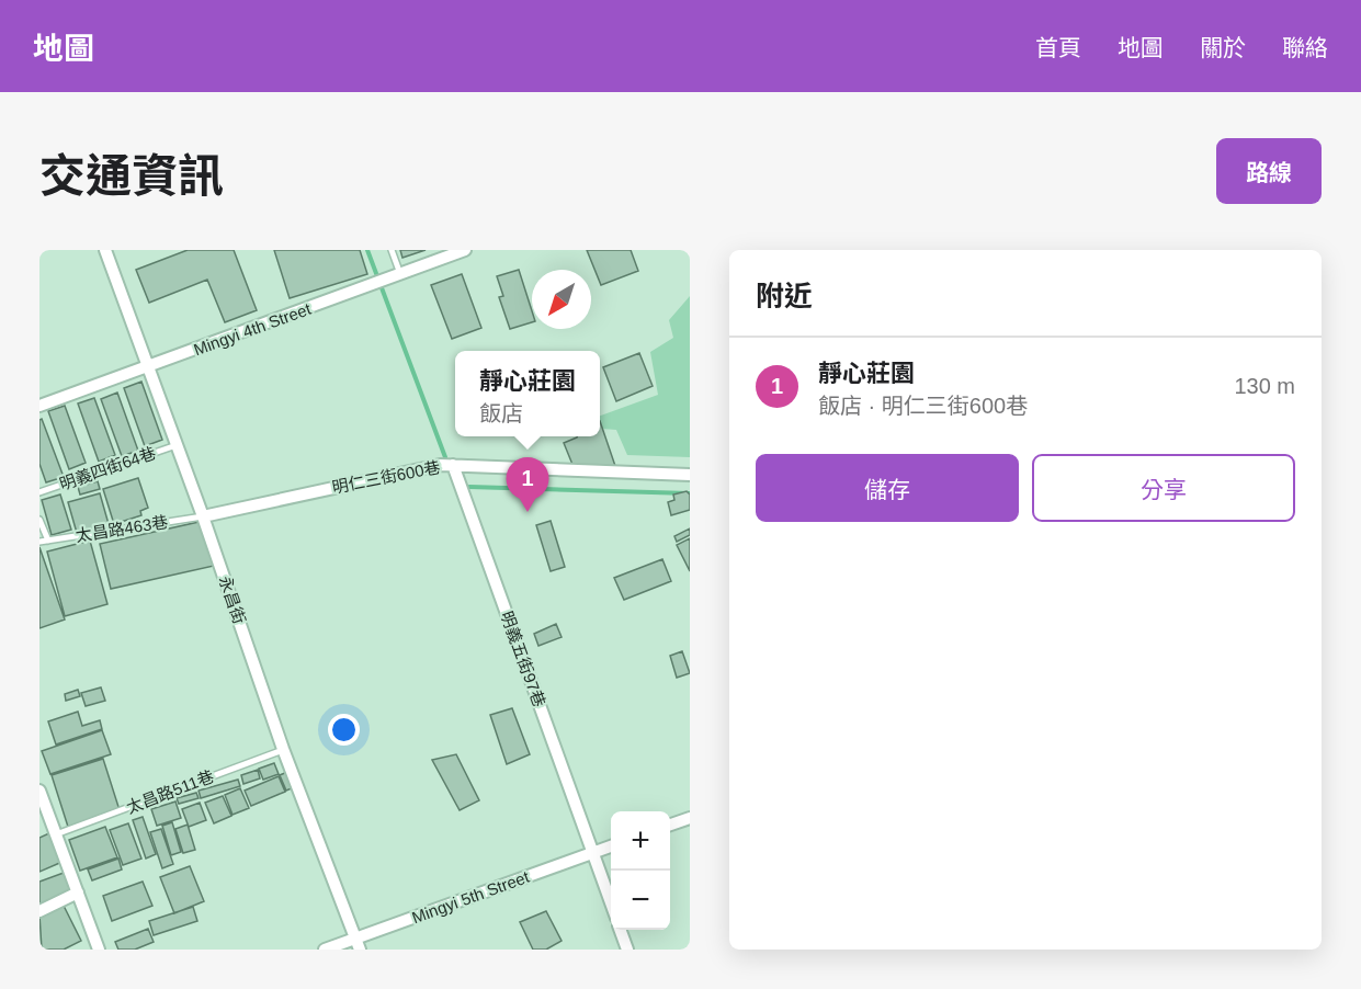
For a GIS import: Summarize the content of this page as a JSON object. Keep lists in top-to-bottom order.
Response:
{
  "streets": {
    "street": [
      "Mingyi 4th Street",
      "明仁三街600巷",
      "永昌街",
      "明義五街97巷",
      "Mingyi 5th Street"
    ],
    "lane": ["明義四街64巷", "太昌路463巷", "太昌路511巷"]
  },
  "crossings": [
    ["Mingyi 4th Street", "永昌街"],
    ["明義四街64巷", "永昌街"],
    ["明仁三街600巷", "太昌路463巷"],
    ["明仁三街600巷", "永昌街"],
    ["明仁三街600巷", "明義五街97巷"],
    ["太昌路463巷", "永昌街"],
    ["永昌街", "太昌路511巷"],
    ["永昌街", "Mingyi 5th Street"],
    ["明義五街97巷", "Mingyi 5th Street"]
  ],
  "north": "bottom left",
  "page": {
    "header": "地圖",
    "nav": [
      "首頁",
      "地圖",
      "關於",
      "聯絡"
    ],
    "title": "交通資訊",
    "buttons": [
      "路線",
      ["儲存", "分享"]
    ],
    "heading": "附近",
    "list": [
      {
        "mark": "1",
        "name": "靜心莊園",
        "note": "飯店 · 明仁三街600巷",
        "value": "130 m"
      }
    ],
    "popup": ["靜心莊園", "飯店"],
    "pins": "1",
    "map_buttons": ["+", "−"]
  }
}
